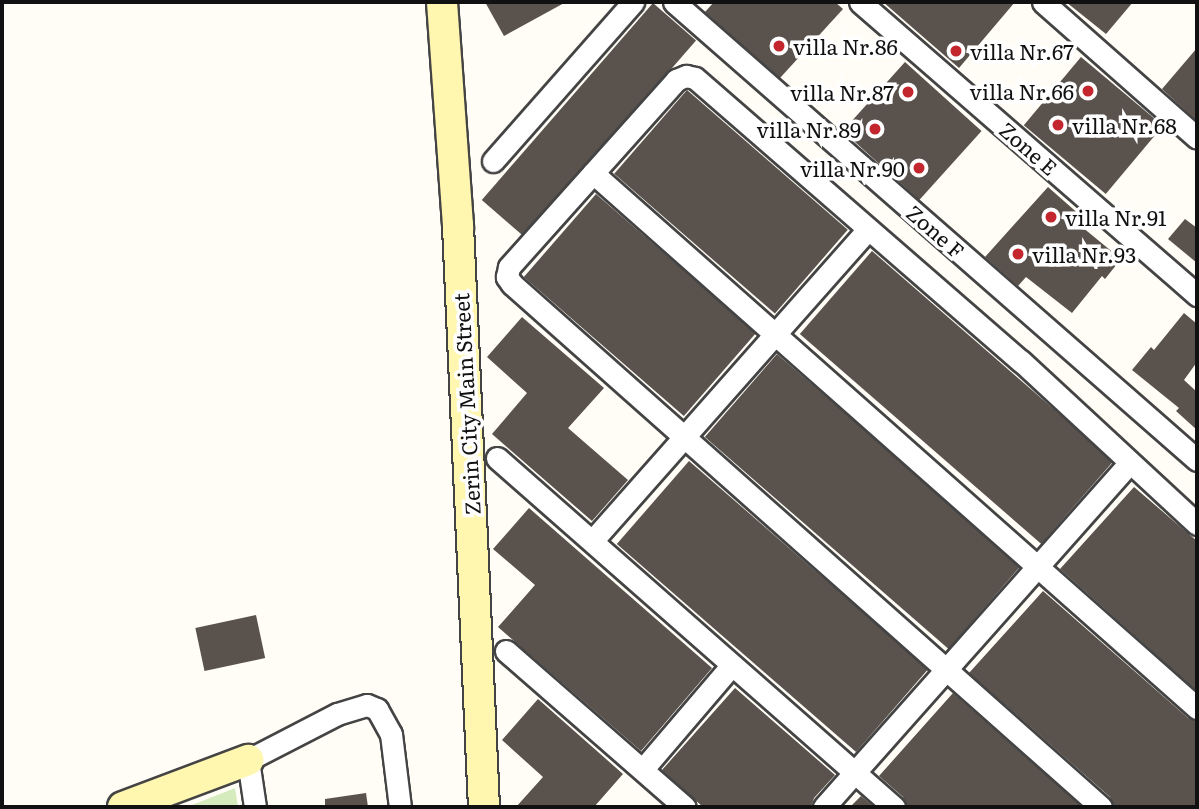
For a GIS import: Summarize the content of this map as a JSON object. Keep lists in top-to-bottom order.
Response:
{
  "streets": {
    "street": ["Zone E", "Zone F", "Zerin City Main Street"]
  },
  "places": [
    "villa Nr.86",
    "villa Nr.67",
    "villa Nr.66",
    "villa Nr.87",
    "villa Nr.68",
    "villa Nr.89",
    "villa Nr.90",
    "villa Nr.91",
    "villa Nr.93"
  ]
}
